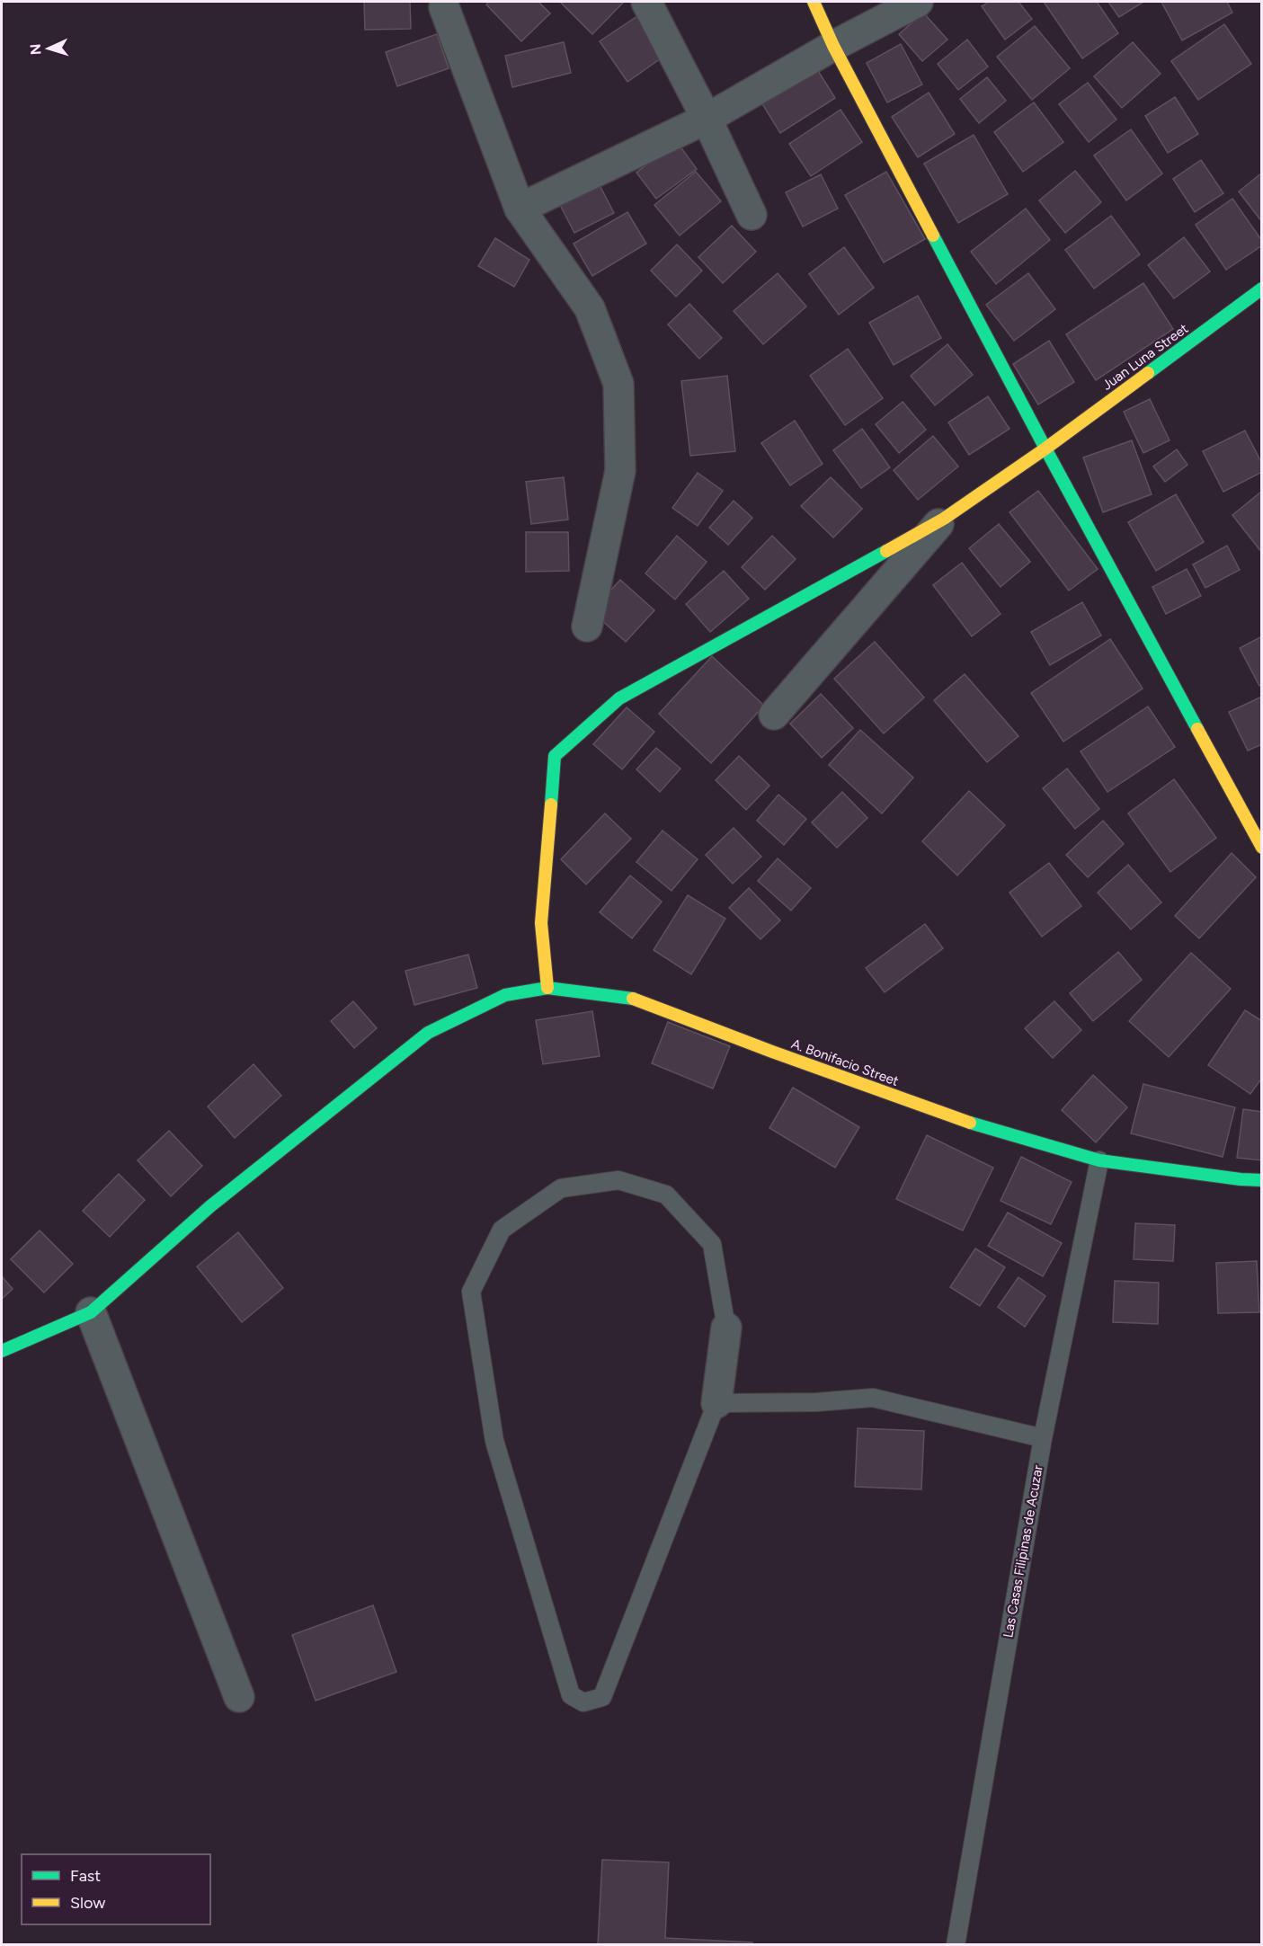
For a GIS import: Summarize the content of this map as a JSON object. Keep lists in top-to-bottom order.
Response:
{
  "streets": {
    "street": ["Juan Luna Street", "A. Bonifacio Street"],
    "lane": ["Las Casas Filipinas de Acuzar"]
  },
  "crossings": [
    ["Juan Luna Street", "A. Bonifacio Street"],
    ["A. Bonifacio Street", "Las Casas Filipinas de Acuzar"]
  ],
  "legend": ["Fast", "Slow"],
  "north": "left"
}
